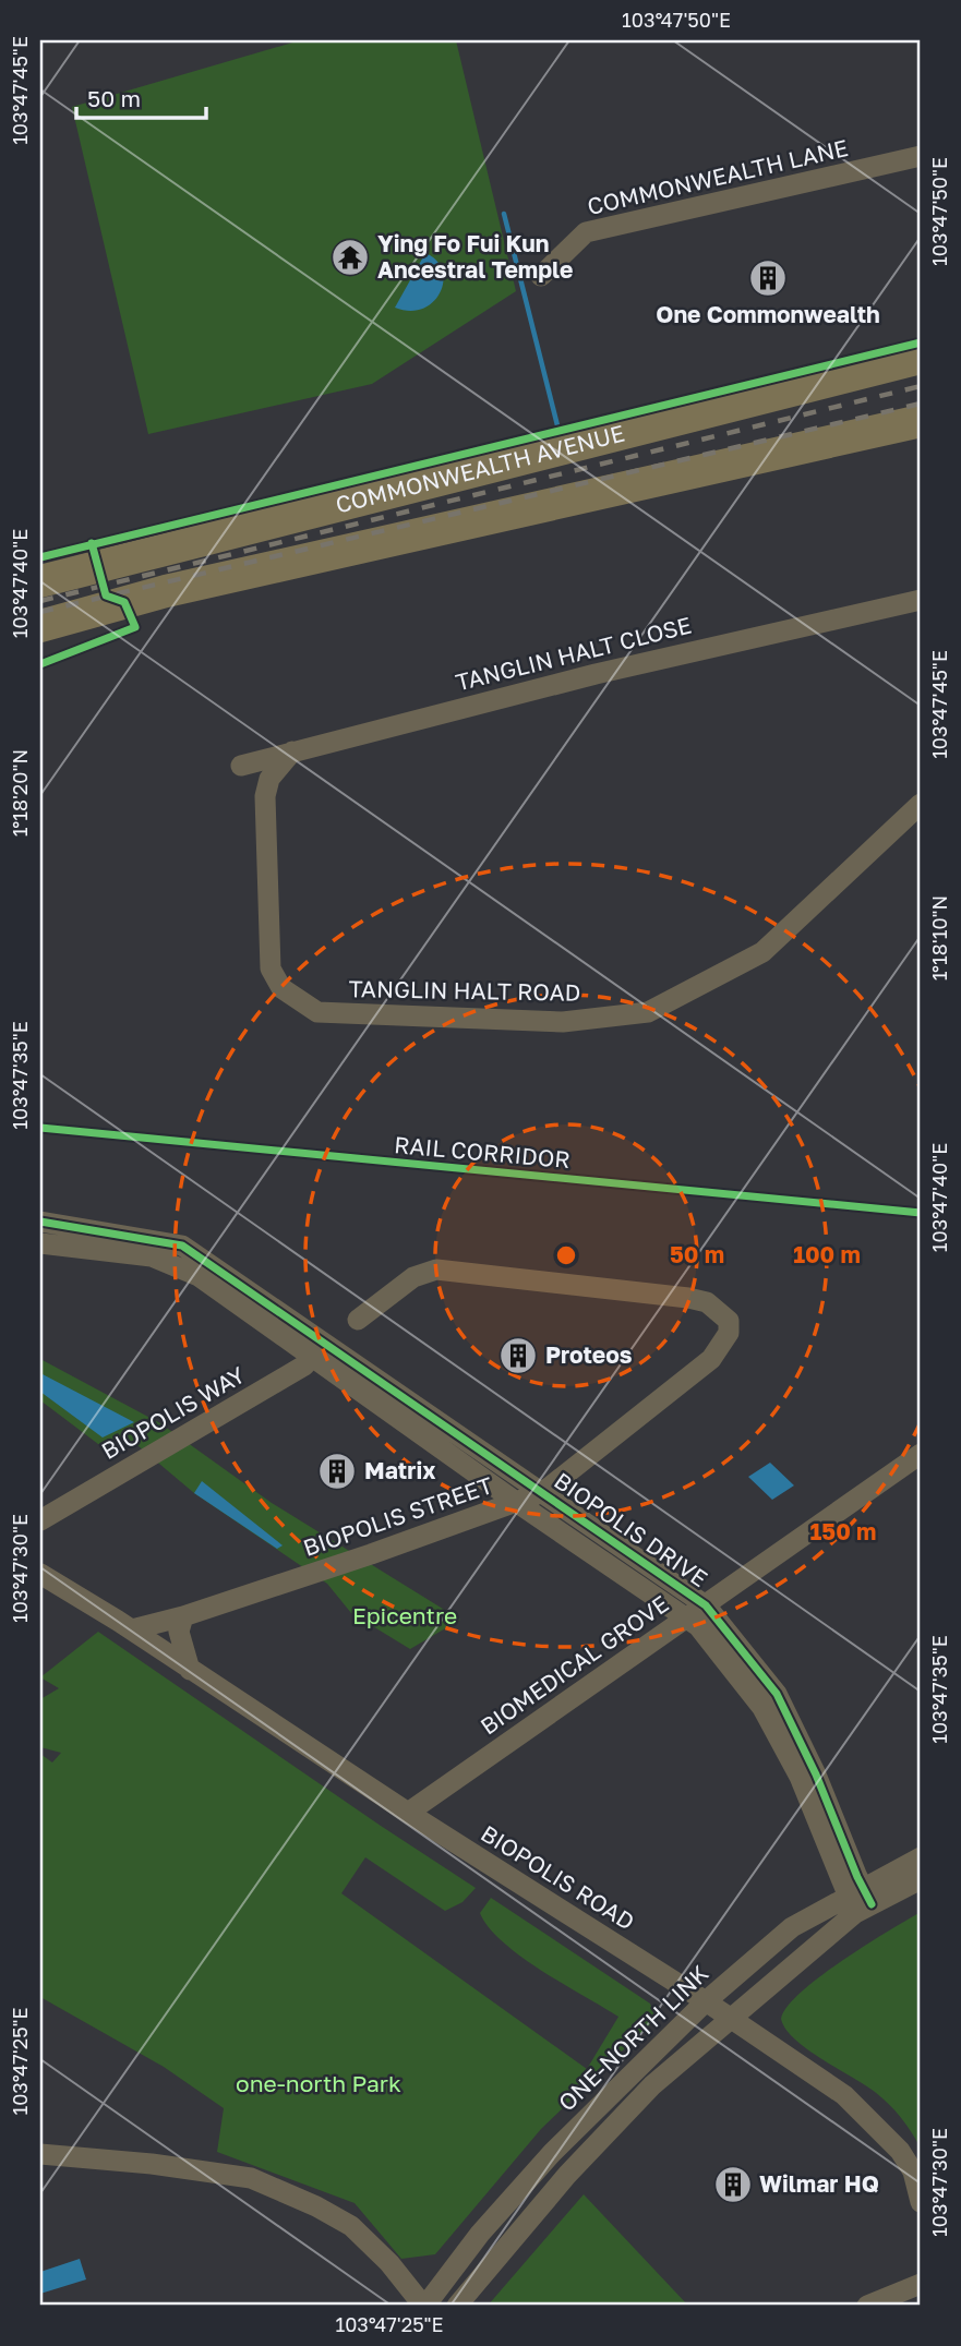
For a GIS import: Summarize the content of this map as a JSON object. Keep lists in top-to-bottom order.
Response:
{
  "streets": {
    "main road": ["COMMONWEALTH AVENUE"],
    "street": [
      "COMMONWEALTH LANE",
      "TANGLIN HALT CLOSE",
      "TANGLIN HALT ROAD",
      "BIOPOLIS WAY",
      "BIOPOLIS STREET",
      "BIOPOLIS DRIVE",
      "BIOMEDICAL GROVE",
      "BIOPOLIS ROAD",
      "ONE-NORTH LINK"
    ],
    "cycle path": ["RAIL CORRIDOR"]
  },
  "crossings": [
    ["TANGLIN HALT CLOSE", "TANGLIN HALT ROAD"],
    ["BIOPOLIS WAY", "BIOPOLIS DRIVE"],
    ["BIOPOLIS STREET", "BIOPOLIS DRIVE"],
    ["BIOPOLIS STREET", "BIOPOLIS ROAD"],
    ["BIOPOLIS DRIVE", "BIOMEDICAL GROVE"],
    ["BIOPOLIS DRIVE", "ONE-NORTH LINK"],
    ["BIOMEDICAL GROVE", "BIOPOLIS ROAD"],
    ["BIOPOLIS ROAD", "ONE-NORTH LINK"]
  ],
  "parks": ["Epicentre", "one-north Park"],
  "places": {
    "temple": ["Ying Fo Fui Kun Ancestral Temple"],
    "building": [
      "One Commonwealth",
      "Proteos",
      "Matrix",
      "Wilmar HQ"
    ]
  },
  "scale_bar": "50 m",
  "coordinates": [
    "103°47'50\"E",
    "103°47'45\"E",
    "103°47'40\"E",
    "1°18'20\"N",
    "1°18'10\"N",
    "103°47'35\"E",
    "103°47'30\"E",
    "103°47'25\"E"
  ],
  "rings": ["50 m", "100 m", "150 m"]
}
